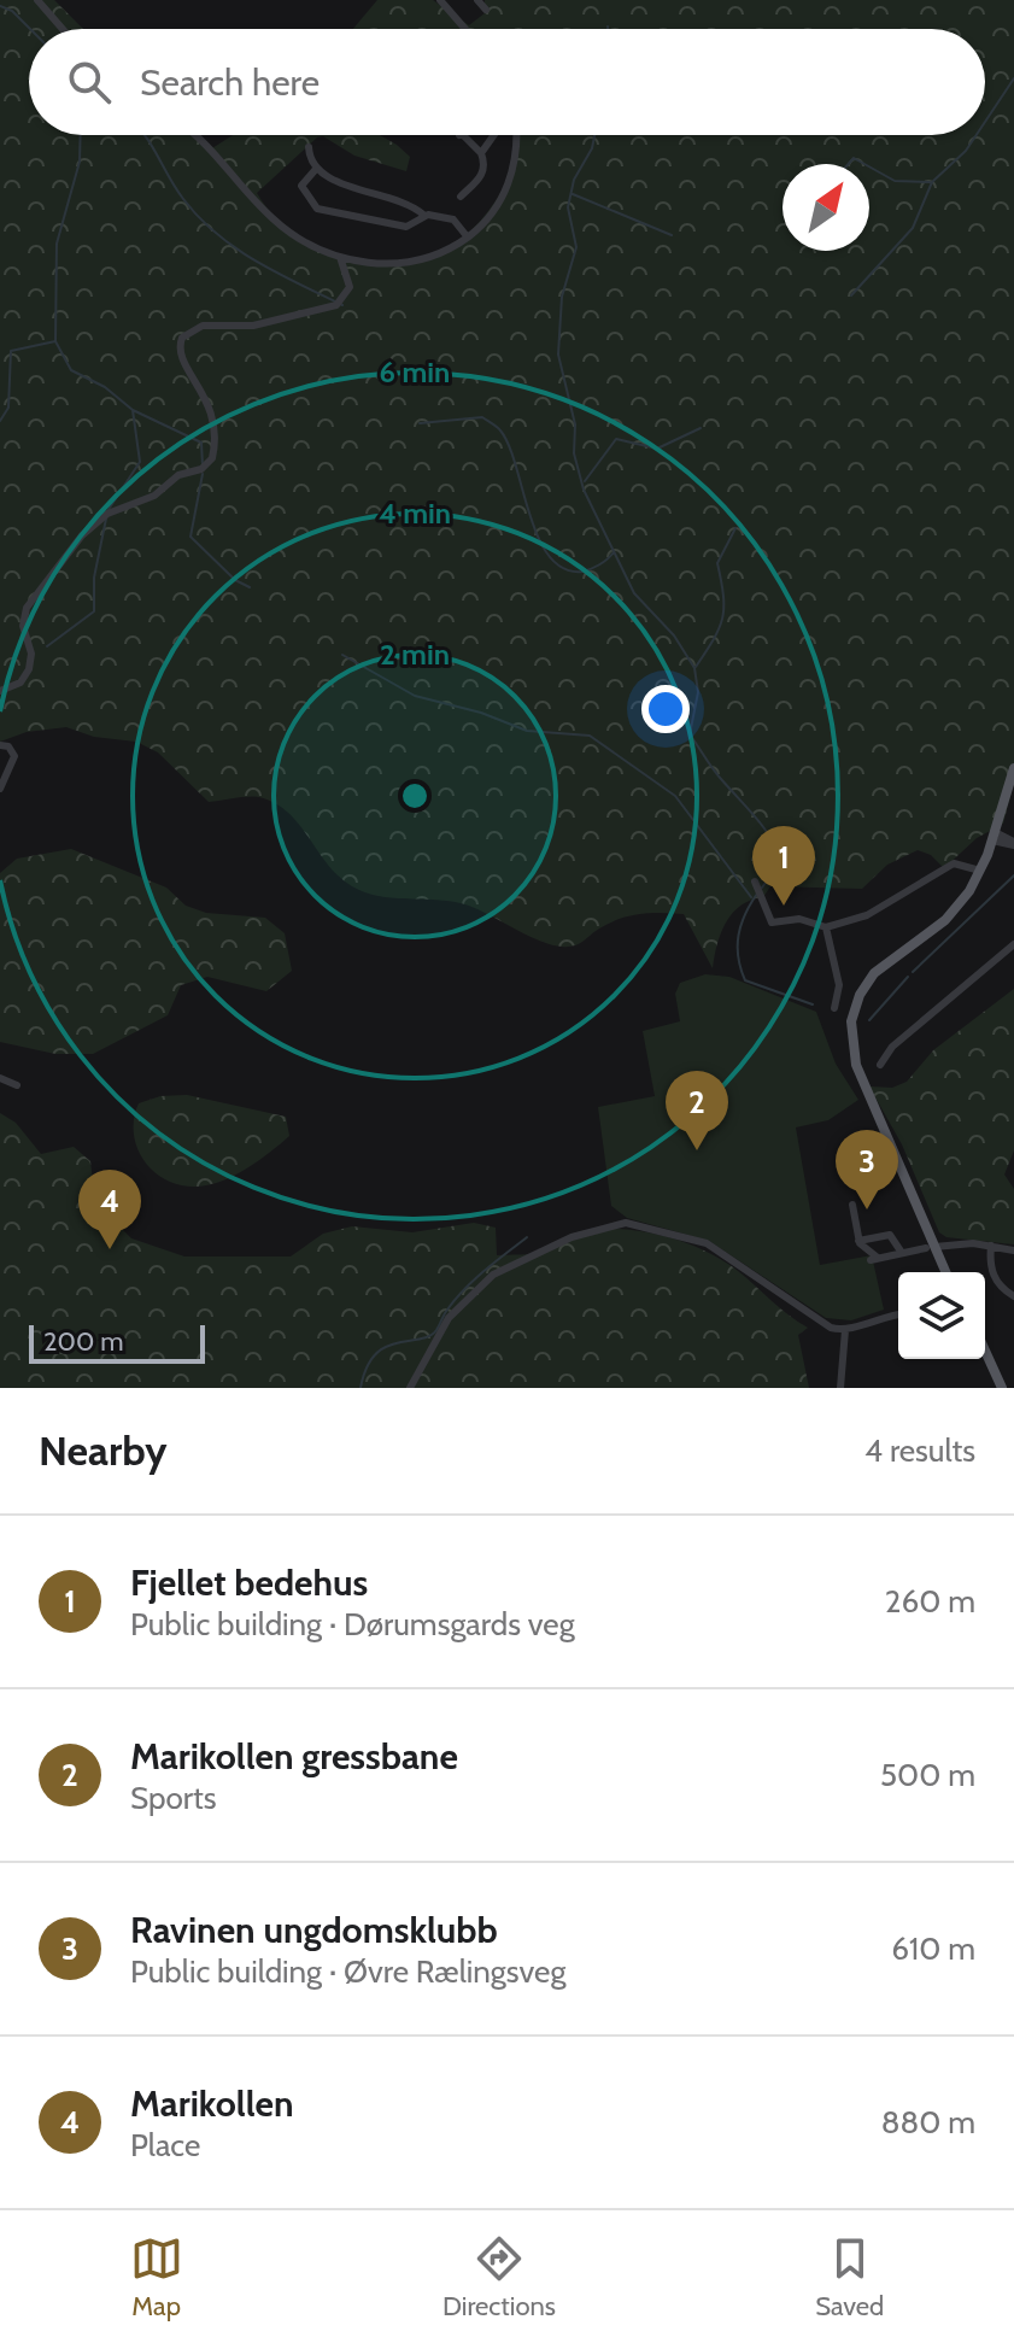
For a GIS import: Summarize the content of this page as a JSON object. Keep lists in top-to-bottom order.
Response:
{
  "scale_bar": "200 m",
  "north": "top right",
  "page": {
    "search": "Search here",
    "pins": [
      "1",
      "2",
      "3",
      "4"
    ],
    "scale": "200 m",
    "heading": ["Nearby", "4 results"],
    "list": [
      {
        "mark": "1",
        "name": "Fjellet bedehus",
        "note": "Public building · Dørumsgards veg",
        "value": "260 m"
      },
      {
        "mark": "2",
        "name": "Marikollen gressbane",
        "note": "Sports",
        "value": "500 m"
      },
      {
        "mark": "3",
        "name": "Ravinen ungdomsklubb",
        "note": "Public building · Øvre Rælingsveg",
        "value": "610 m"
      },
      {
        "mark": "4",
        "name": "Marikollen",
        "note": "Place",
        "value": "880 m"
      }
    ],
    "nav": ["Map", "Directions", "Saved"]
  },
  "rings": ["6 min", "4 min", "2 min"]
}
